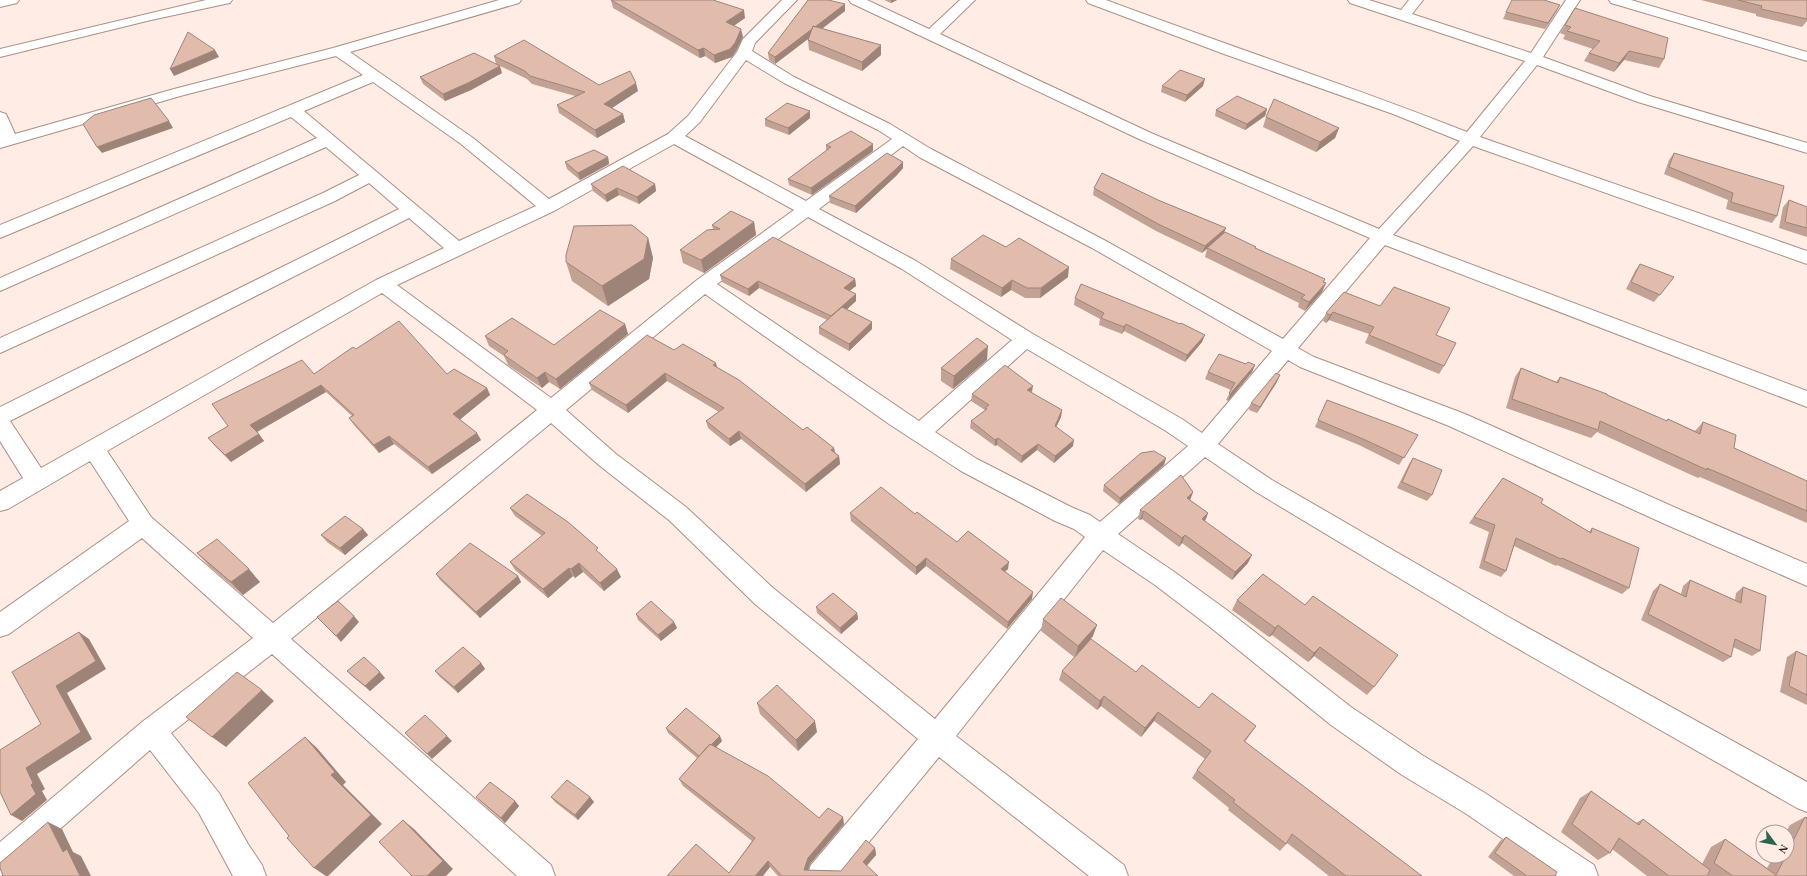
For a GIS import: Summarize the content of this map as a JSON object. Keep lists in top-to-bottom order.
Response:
{
  "north": "bottom right"
}
